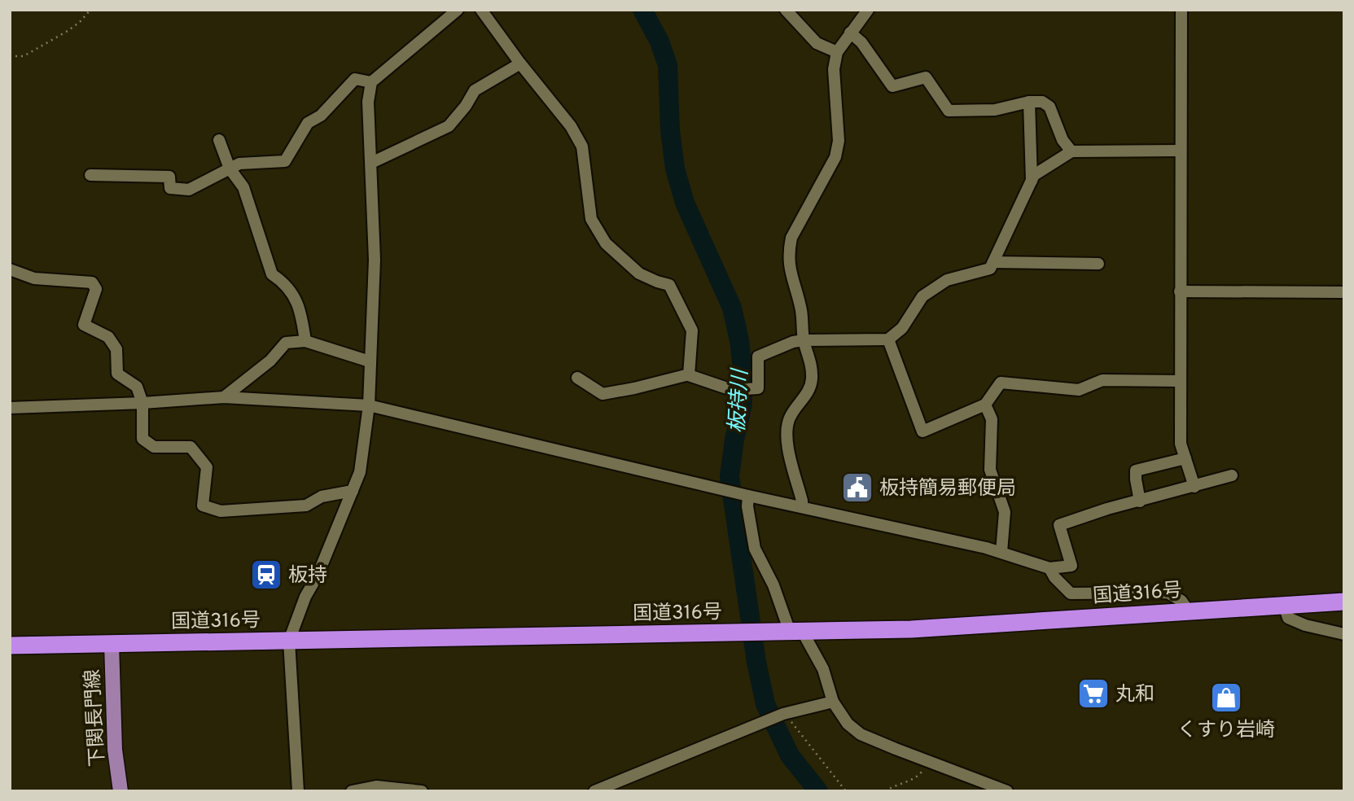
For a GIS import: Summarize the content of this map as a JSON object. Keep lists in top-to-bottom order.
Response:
{
  "streets": {
    "highway": ["国道316号"],
    "main road": ["下関長門線"]
  },
  "crossings": [
    ["国道316号", "下関長門線"]
  ],
  "water": ["板持川"],
  "places": {
    "public building": ["板持簡易郵便局"],
    "station": ["板持"],
    "supermarket": ["丸和"],
    "shop": ["くすり岩崎"]
  }
}
